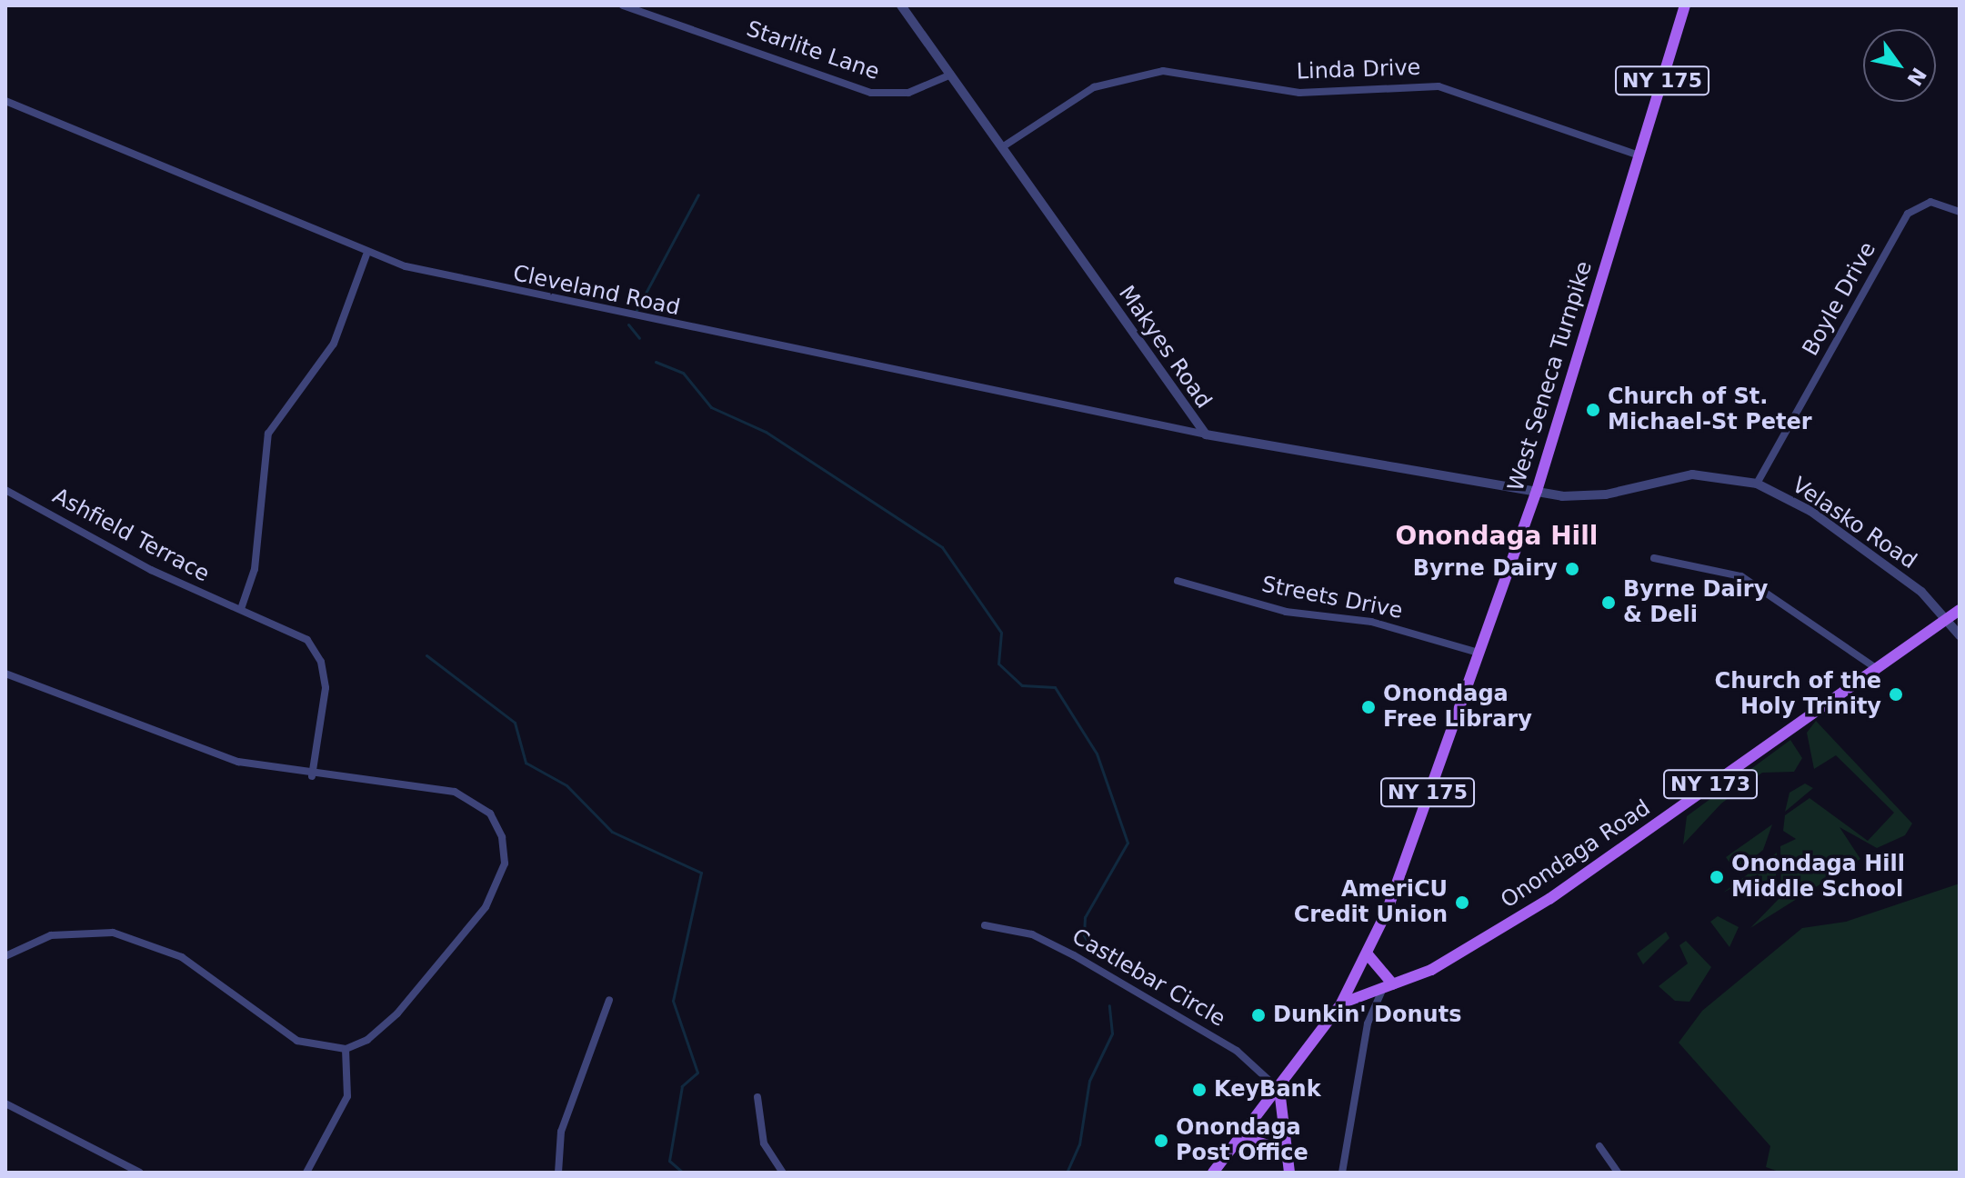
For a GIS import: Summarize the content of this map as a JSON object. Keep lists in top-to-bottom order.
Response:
{
  "streets": {
    "main road": [
      "NY 175",
      "West Seneca Turnpike",
      "NY 173",
      "Onondaga Road"
    ],
    "street": [
      "Starlite Lane",
      "Linda Drive",
      "Cleveland Road",
      "Boyle Drive",
      "Makyes Road",
      "Velasko Road",
      "Ashfield Terrace",
      "Streets Drive",
      "Castlebar Circle"
    ]
  },
  "crossings": [
    ["Starlite Lane", "Makyes Road"],
    ["Linda Drive", "Makyes Road"],
    ["Linda Drive", "West Seneca Turnpike"],
    ["Cleveland Road", "Makyes Road"],
    ["Boyle Drive", "Velasko Road"],
    ["Makyes Road", "West Seneca Turnpike"],
    ["Makyes Road", "Velasko Road"],
    ["West Seneca Turnpike", "Velasko Road"],
    ["West Seneca Turnpike", "Streets Drive"],
    ["West Seneca Turnpike", "Onondaga Road"],
    ["West Seneca Turnpike", "Castlebar Circle"],
    ["Velasko Road", "Onondaga Road"]
  ],
  "districts": ["Onondaga Hill"],
  "places": [
    "Church of St. Michael-St Peter",
    "Byrne Dairy",
    "Byrne Dairy & Deli",
    "Church of the Holy Trinity",
    "Onondaga Free Library",
    "Onondaga Hill Middle School",
    "AmeriCU Credit Union",
    "Dunkin' Donuts",
    "KeyBank",
    "Onondaga Post Office"
  ],
  "north": "bottom right"
}
